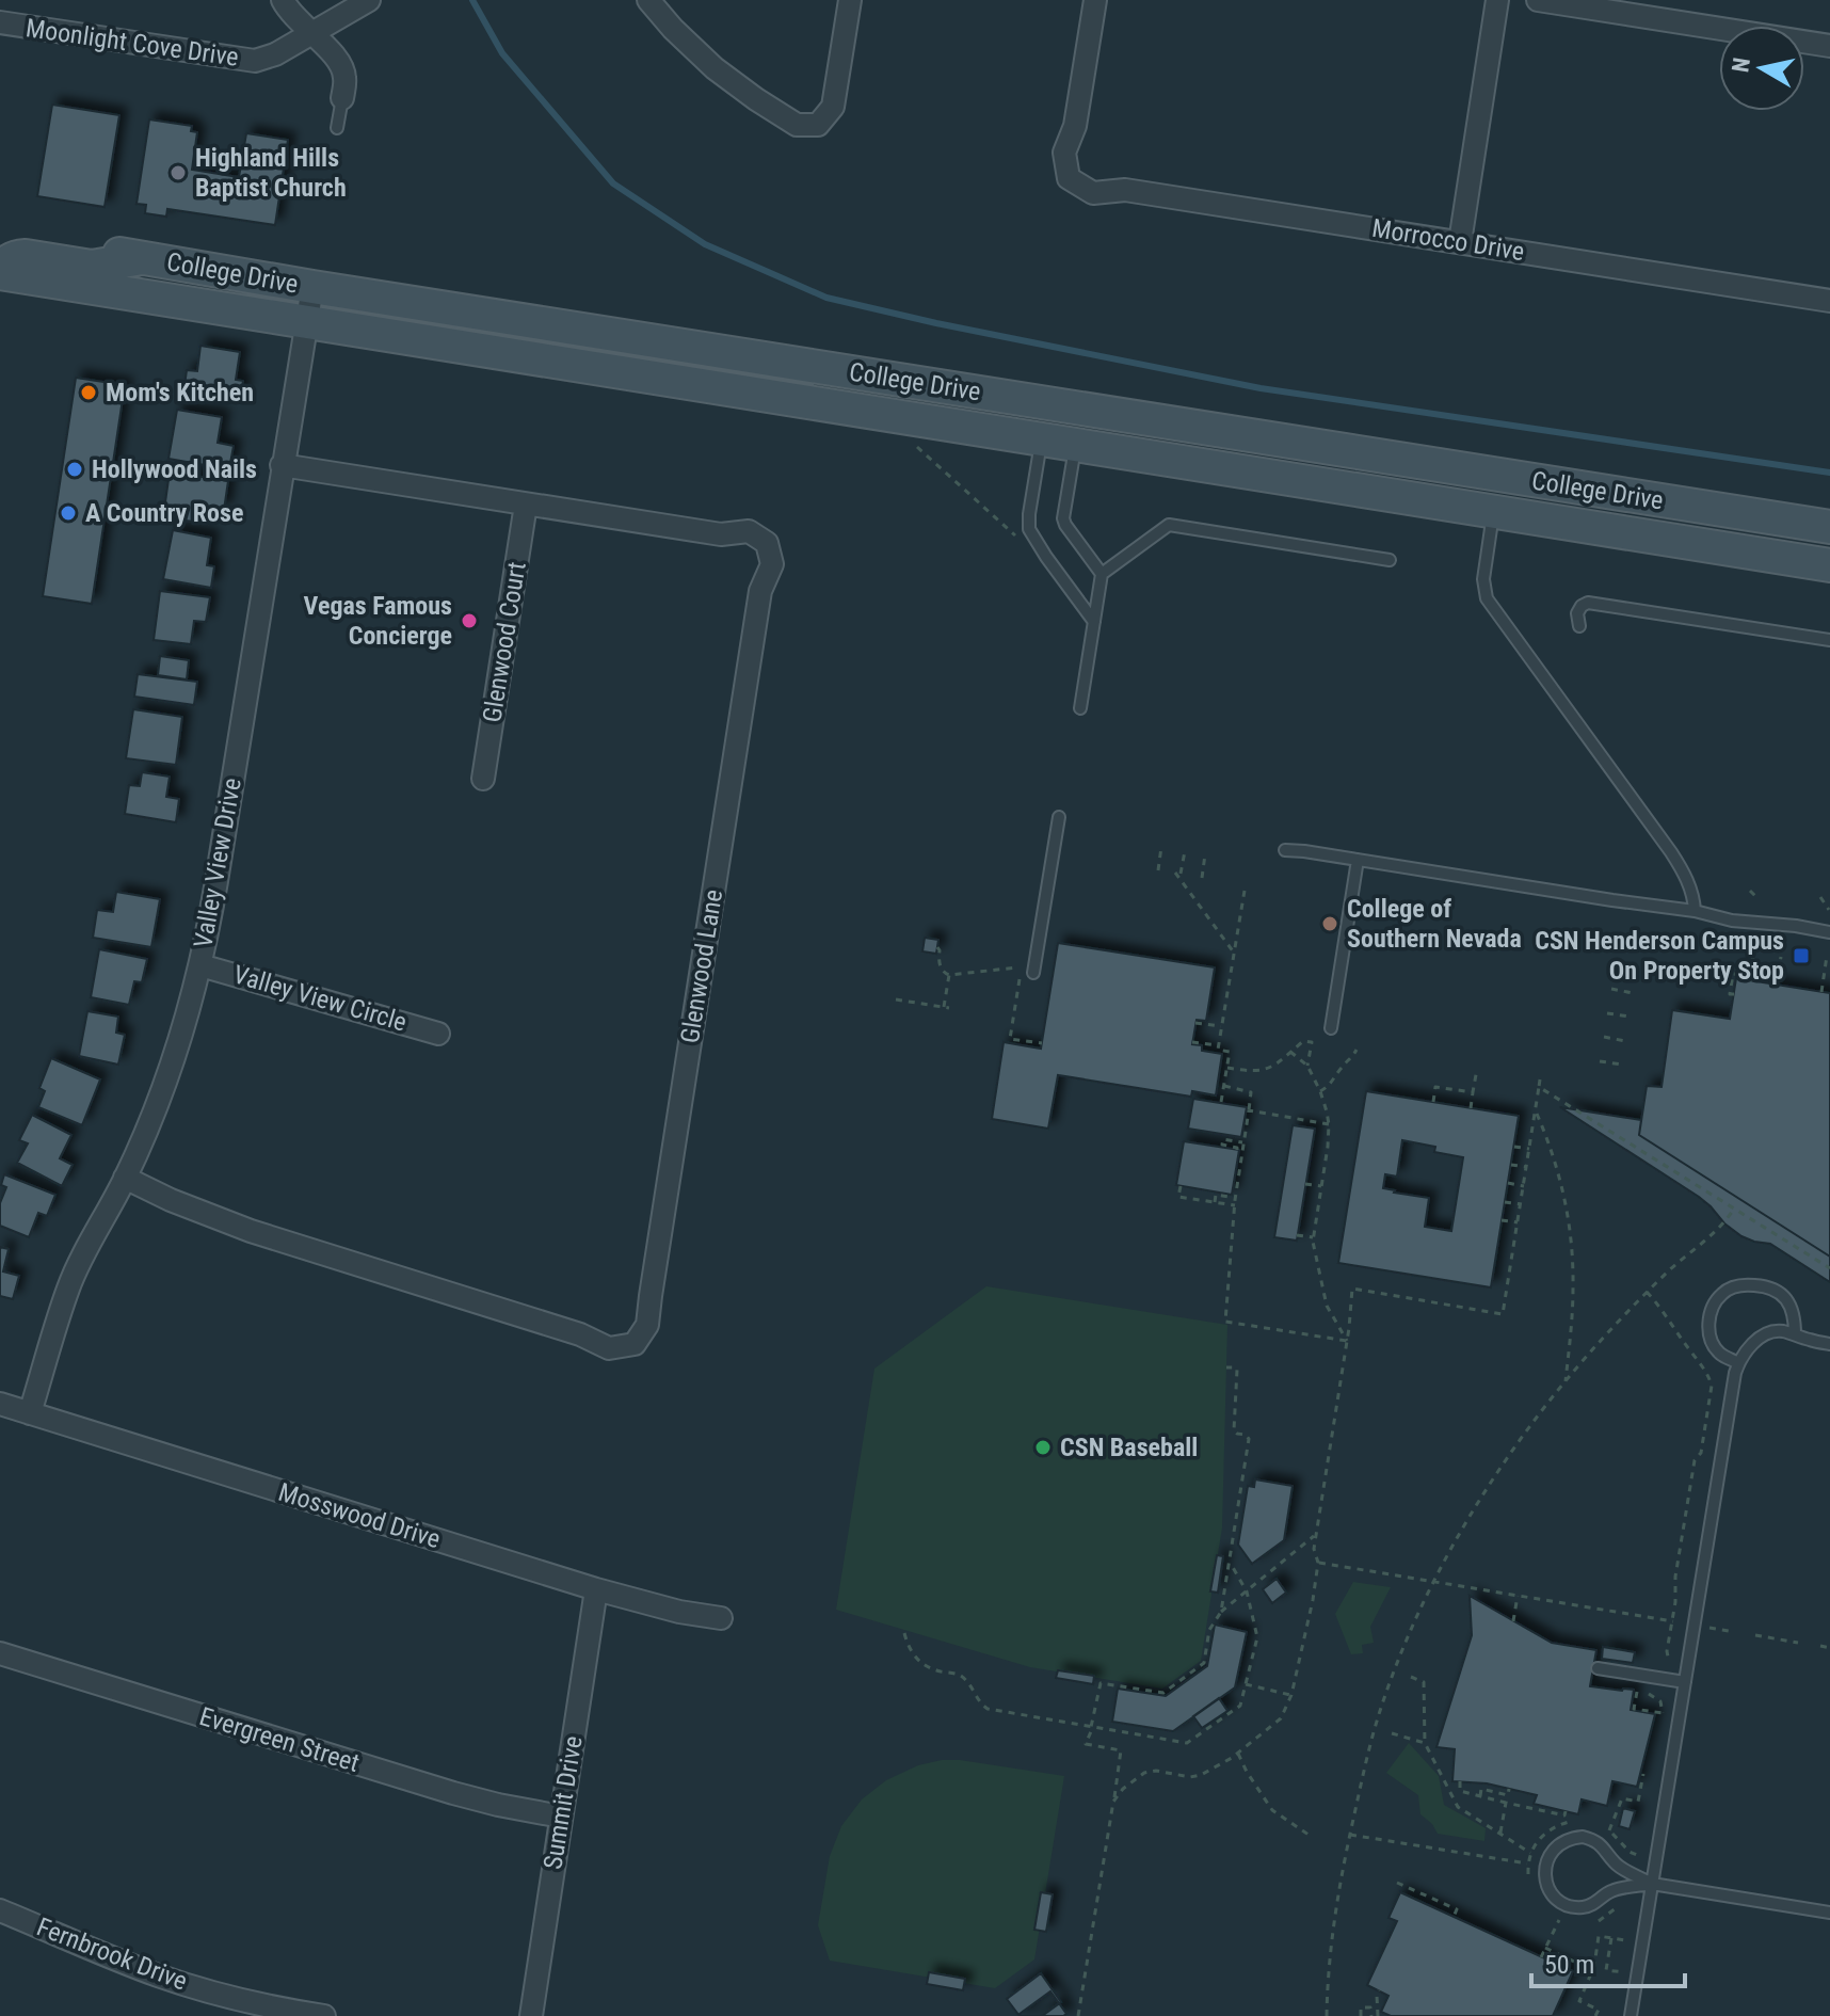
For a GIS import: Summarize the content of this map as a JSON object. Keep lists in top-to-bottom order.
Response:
{
  "streets": {
    "main road": ["College Drive"],
    "street": [
      "Moonlight Cove Drive",
      "Morrocco Drive",
      "Glenwood Court",
      "Valley View Drive",
      "Glenwood Lane",
      "Valley View Circle",
      "Mosswood Drive",
      "Evergreen Street",
      "Summit Drive",
      "Fernbrook Drive"
    ]
  },
  "crossings": [
    ["College Drive", "Valley View Drive"],
    ["Glenwood Court", "Glenwood Lane"],
    ["Valley View Drive", "Glenwood Lane"],
    ["Valley View Drive", "Valley View Circle"],
    ["Valley View Drive", "Mosswood Drive"],
    ["Mosswood Drive", "Summit Drive"],
    ["Evergreen Street", "Summit Drive"]
  ],
  "places": {
    "other": [
      "Highland Hills Baptist Church",
      "Mom's Kitchen",
      "Hollywood Nails",
      "A Country Rose",
      "Vegas Famous Concierge",
      "College of Southern Nevada",
      "CSN Baseball"
    ],
    "transit": ["CSN Henderson Campus On Property Stop"]
  },
  "scale_bar": "50 m",
  "north": "left"
}
